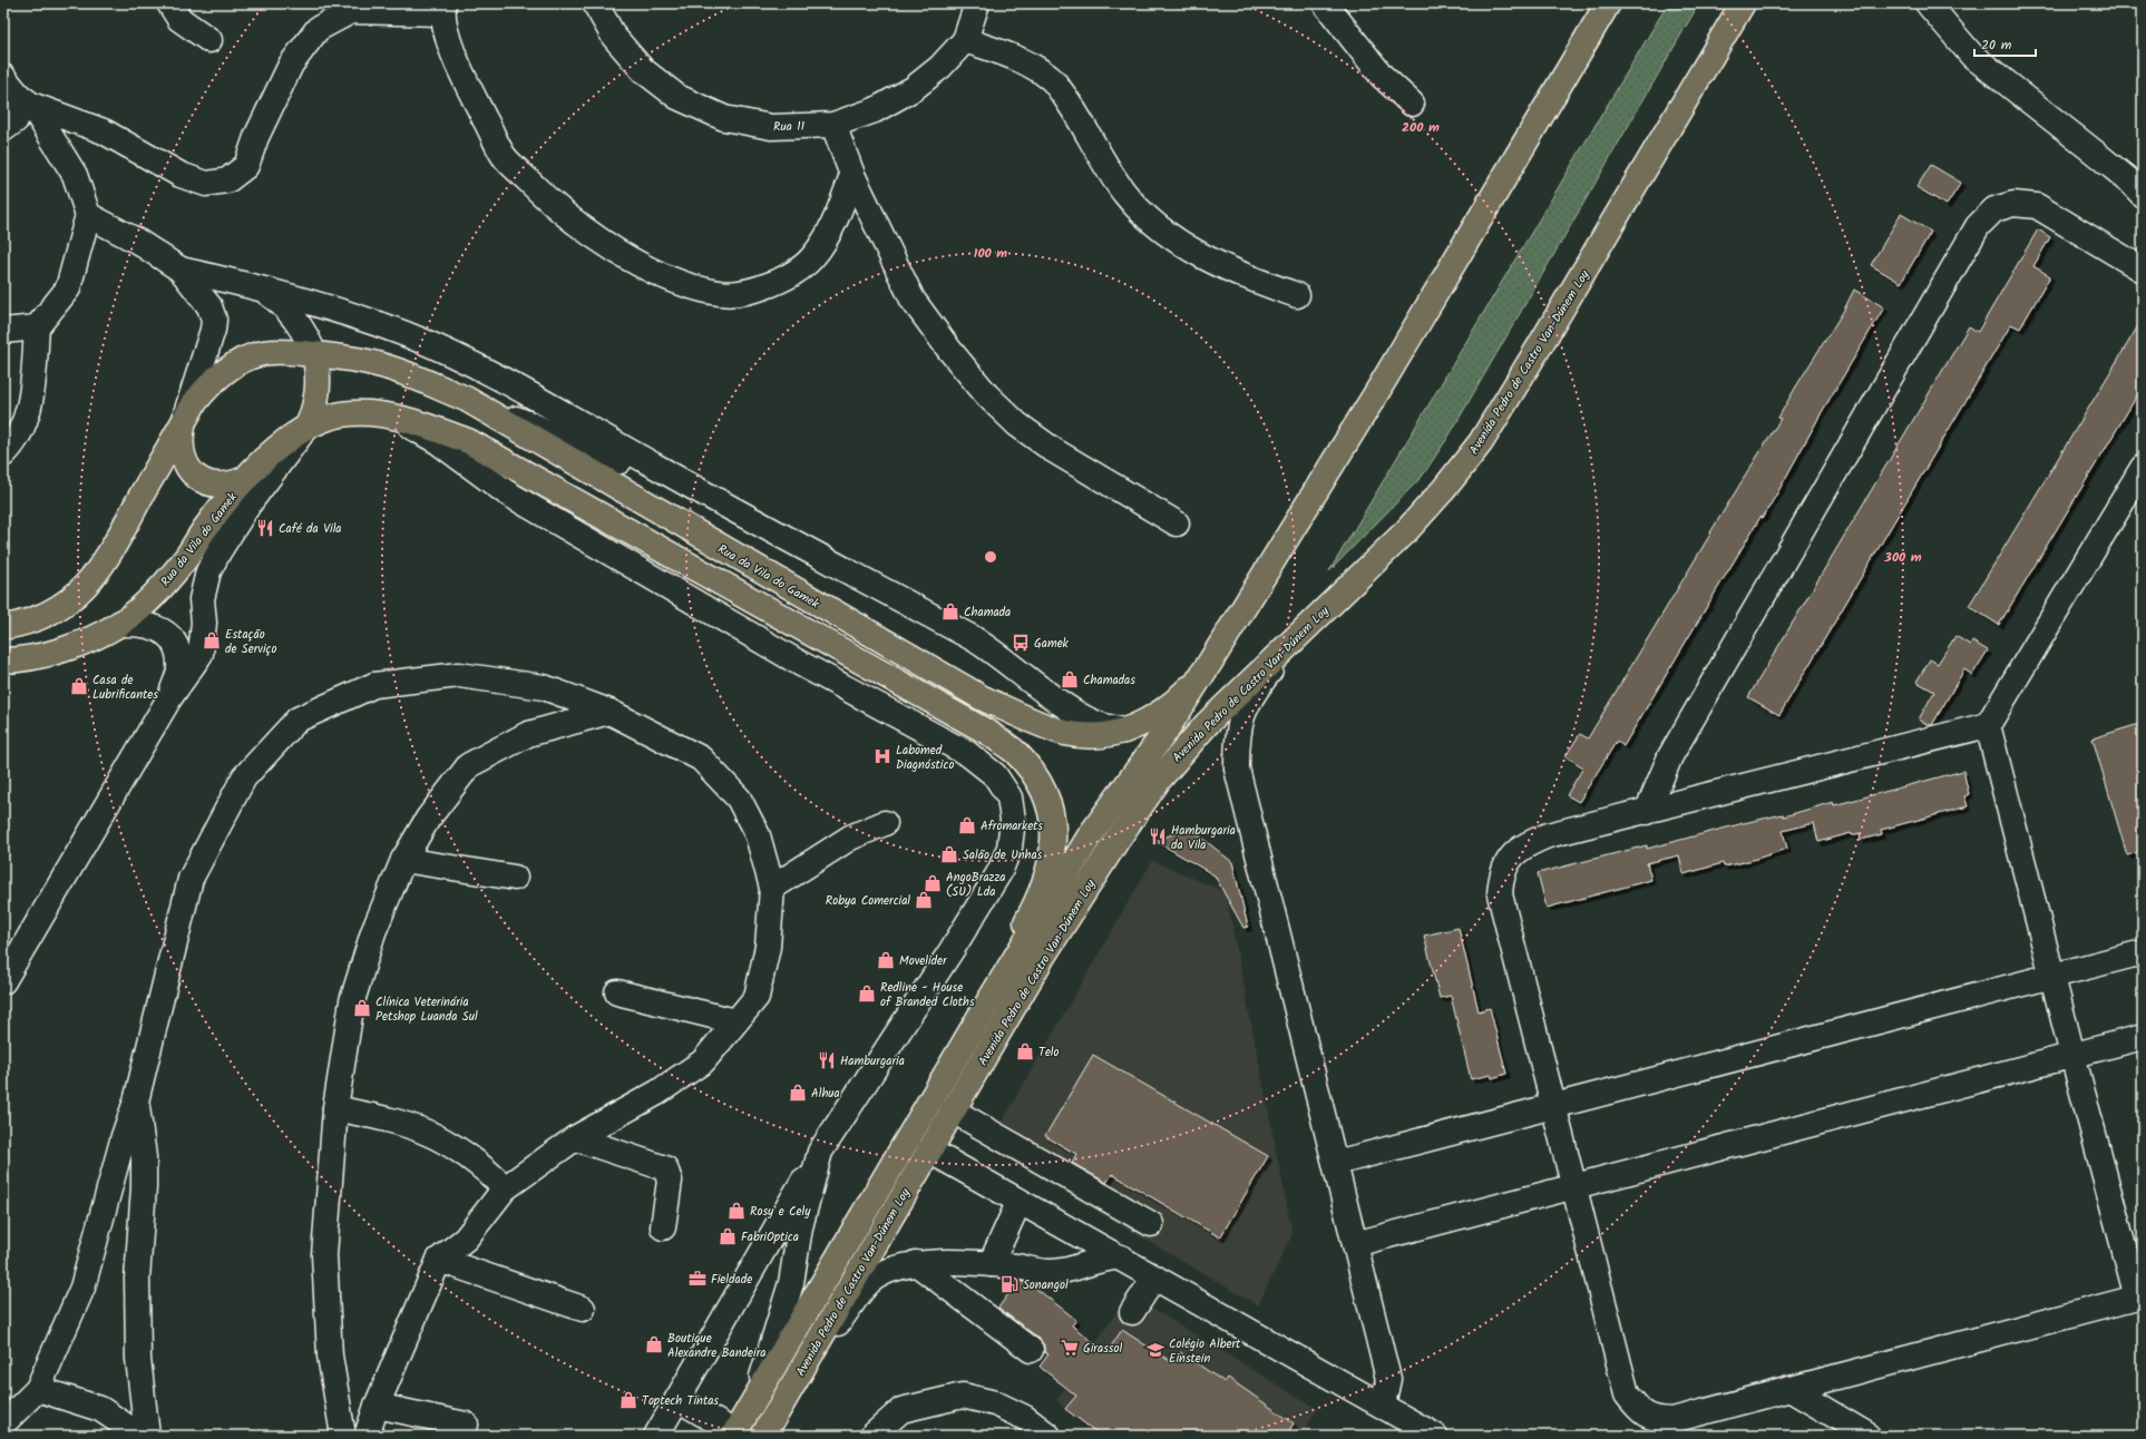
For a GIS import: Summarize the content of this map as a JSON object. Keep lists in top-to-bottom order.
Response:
{
  "streets": {
    "main road": ["Avenida Pedro de Castro Van-Dúnem Loy", "Rua da Vila do Gamek"],
    "street": ["Rua 11"]
  },
  "crossings": [
    ["Avenida Pedro de Castro Van-Dúnem Loy", "Rua da Vila do Gamek"]
  ],
  "places": {
    "restaurant": ["Café da Vila", "Hamburgaria da Vila", "Hamburgaria"],
    "shop": [
      "Chamada",
      "Estação de Serviço",
      "Chamadas",
      "Casa de Lubrificantes",
      "Afromarkets",
      "Salão de Unhas",
      "AngoBrazza (SU) Lda",
      "Robya Comercial",
      "Movelider",
      "Redline - House of Branded Cloths",
      "Clínica Veterinária Petshop Luanda Sul",
      "Telo",
      "Alhua",
      "Rosy e Cely",
      "FabriOptica",
      "Boutique Alexandre Bandeira",
      "Toptech Tintas"
    ],
    "bus stop": ["Gamek"],
    "hospital": ["Labomed Diagnóstico"],
    "office": ["Fieldade"],
    "fuel station": ["Sonangol"],
    "supermarket": ["Girassol"],
    "school or university": ["Colégio Albert Einstein"]
  },
  "scale_bar": "20 m",
  "rings": ["200 m", "100 m", "300 m"]
}
